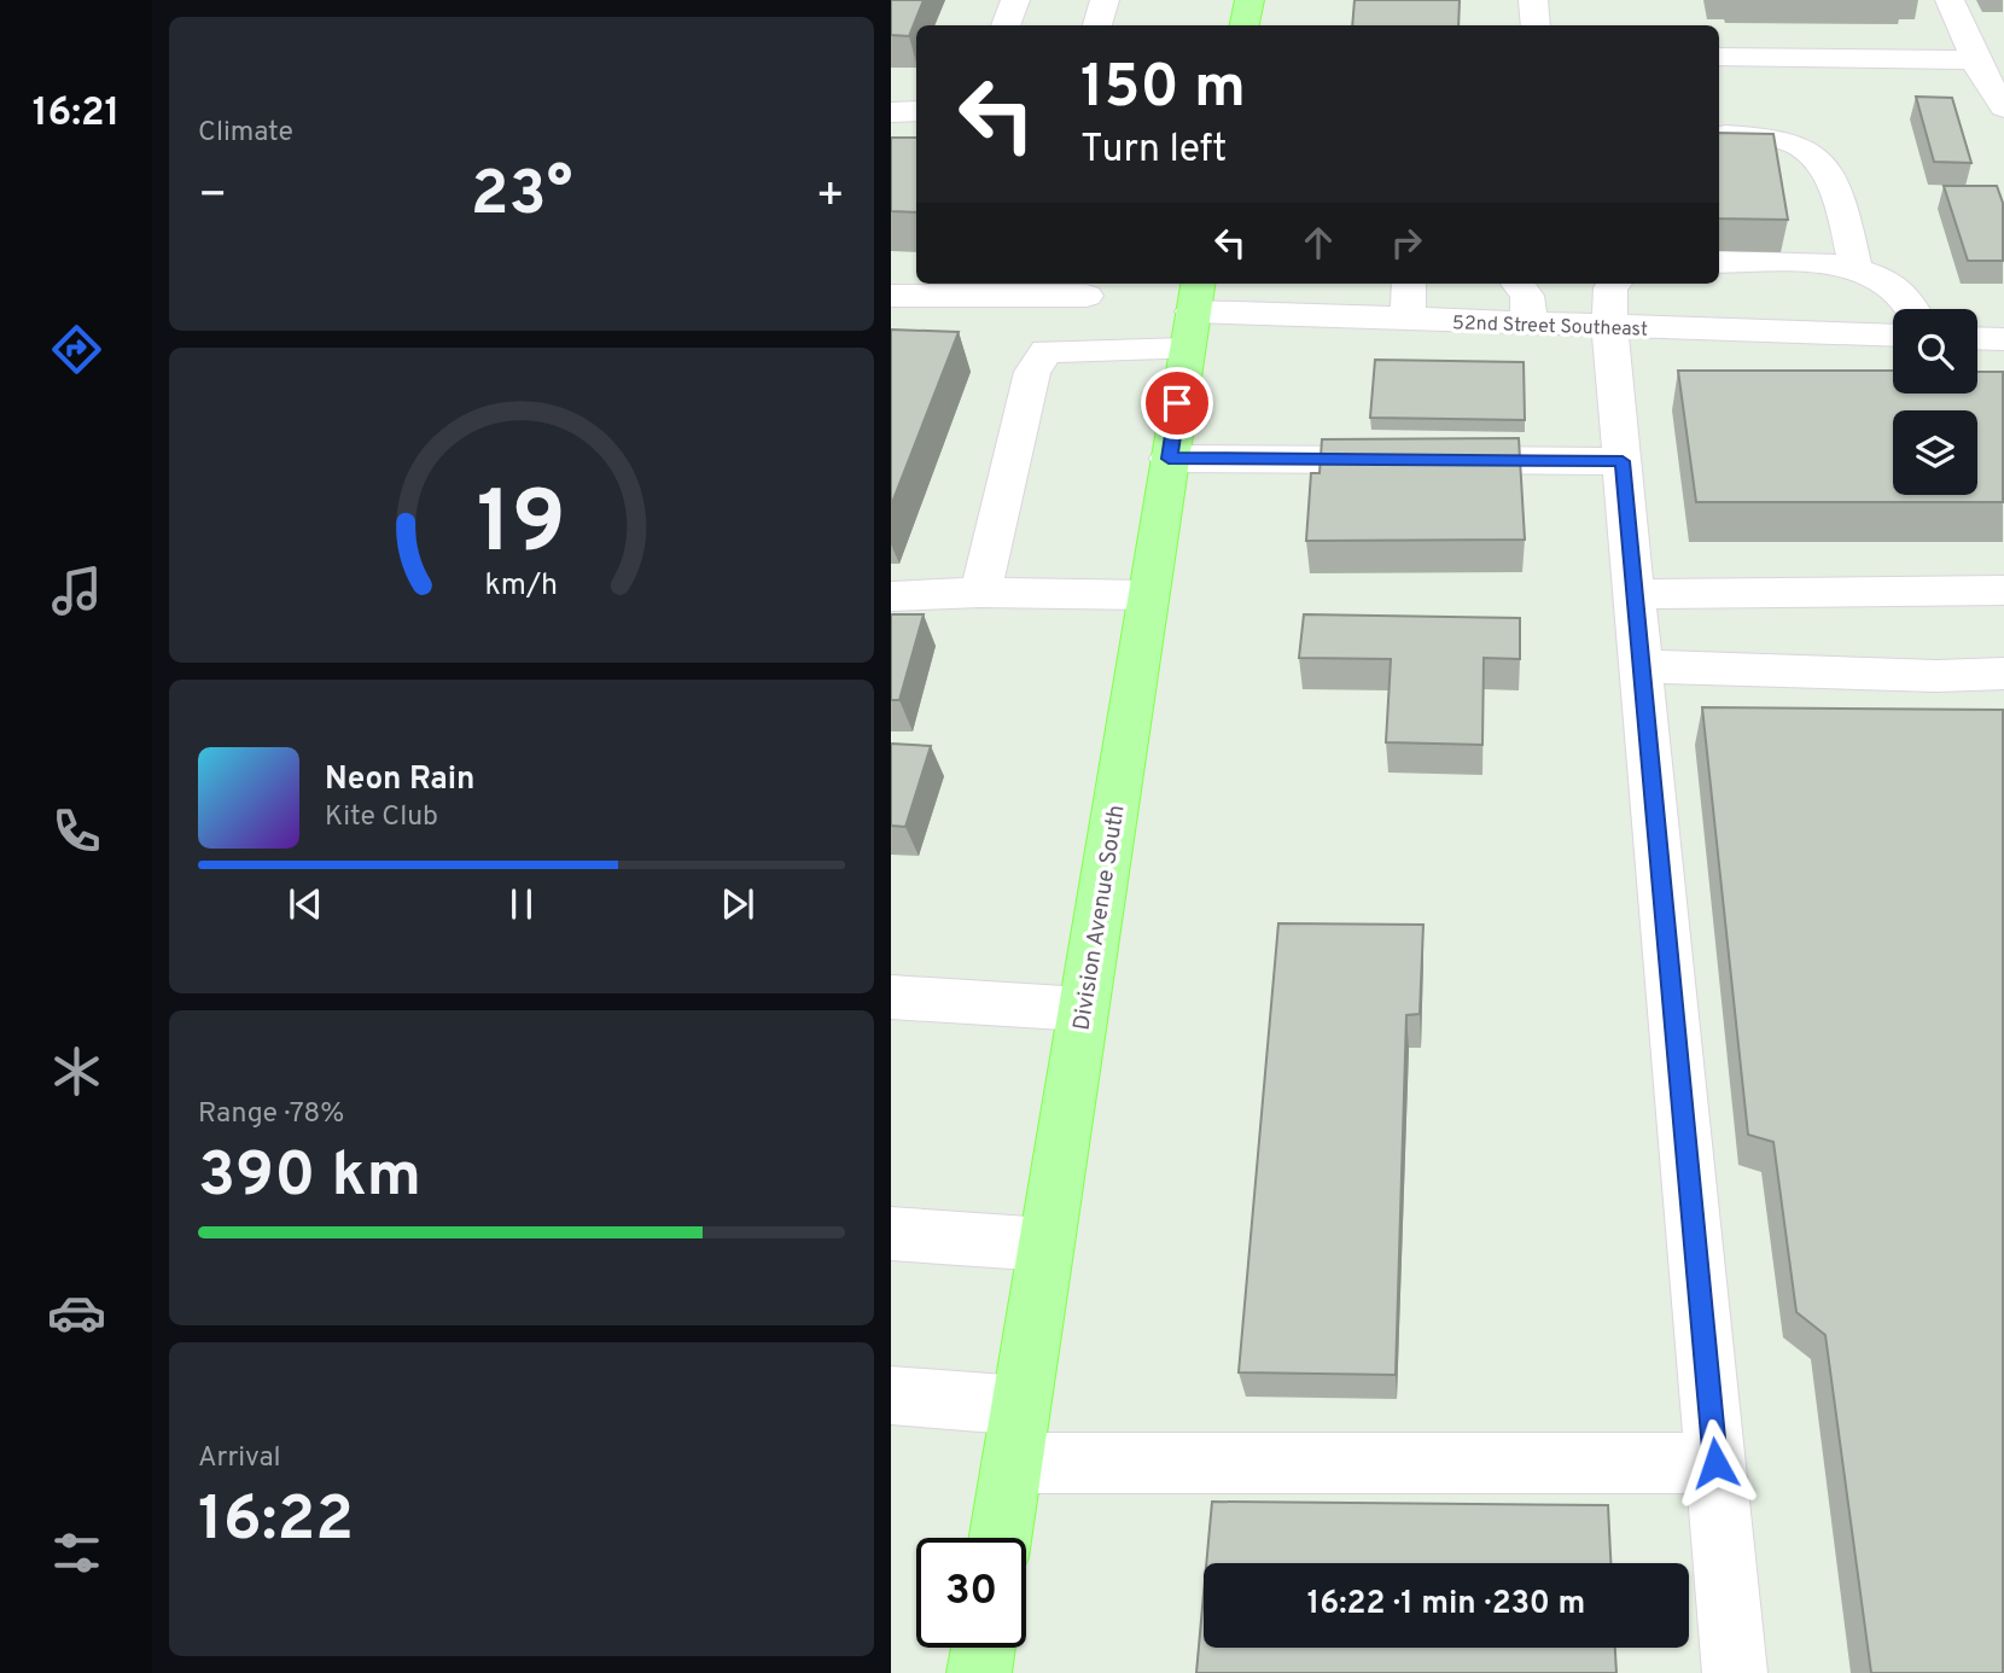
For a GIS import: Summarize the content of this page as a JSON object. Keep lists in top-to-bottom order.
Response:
{
  "streets": {
    "main road": ["Division Avenue South"],
    "street": ["52nd Street Southeast"]
  },
  "crossings": [
    ["52nd Street Southeast", "Division Avenue South"]
  ],
  "page": {
    "tabs": "16:21",
    "tile": [
      "Climate",
      ["Range · 78%", "390 km"],
      ["Arrival", "16:22"]
    ],
    "turn": ["150 m", "Turn left"],
    "heat": ["−", "23°", "+"],
    "song": ["Neon Rain", "Kite Club"],
    "limit": "30",
    "trip": "16:22 · 1 min · 230 m",
    "gauge": ["19", "km/h"]
  }
}
